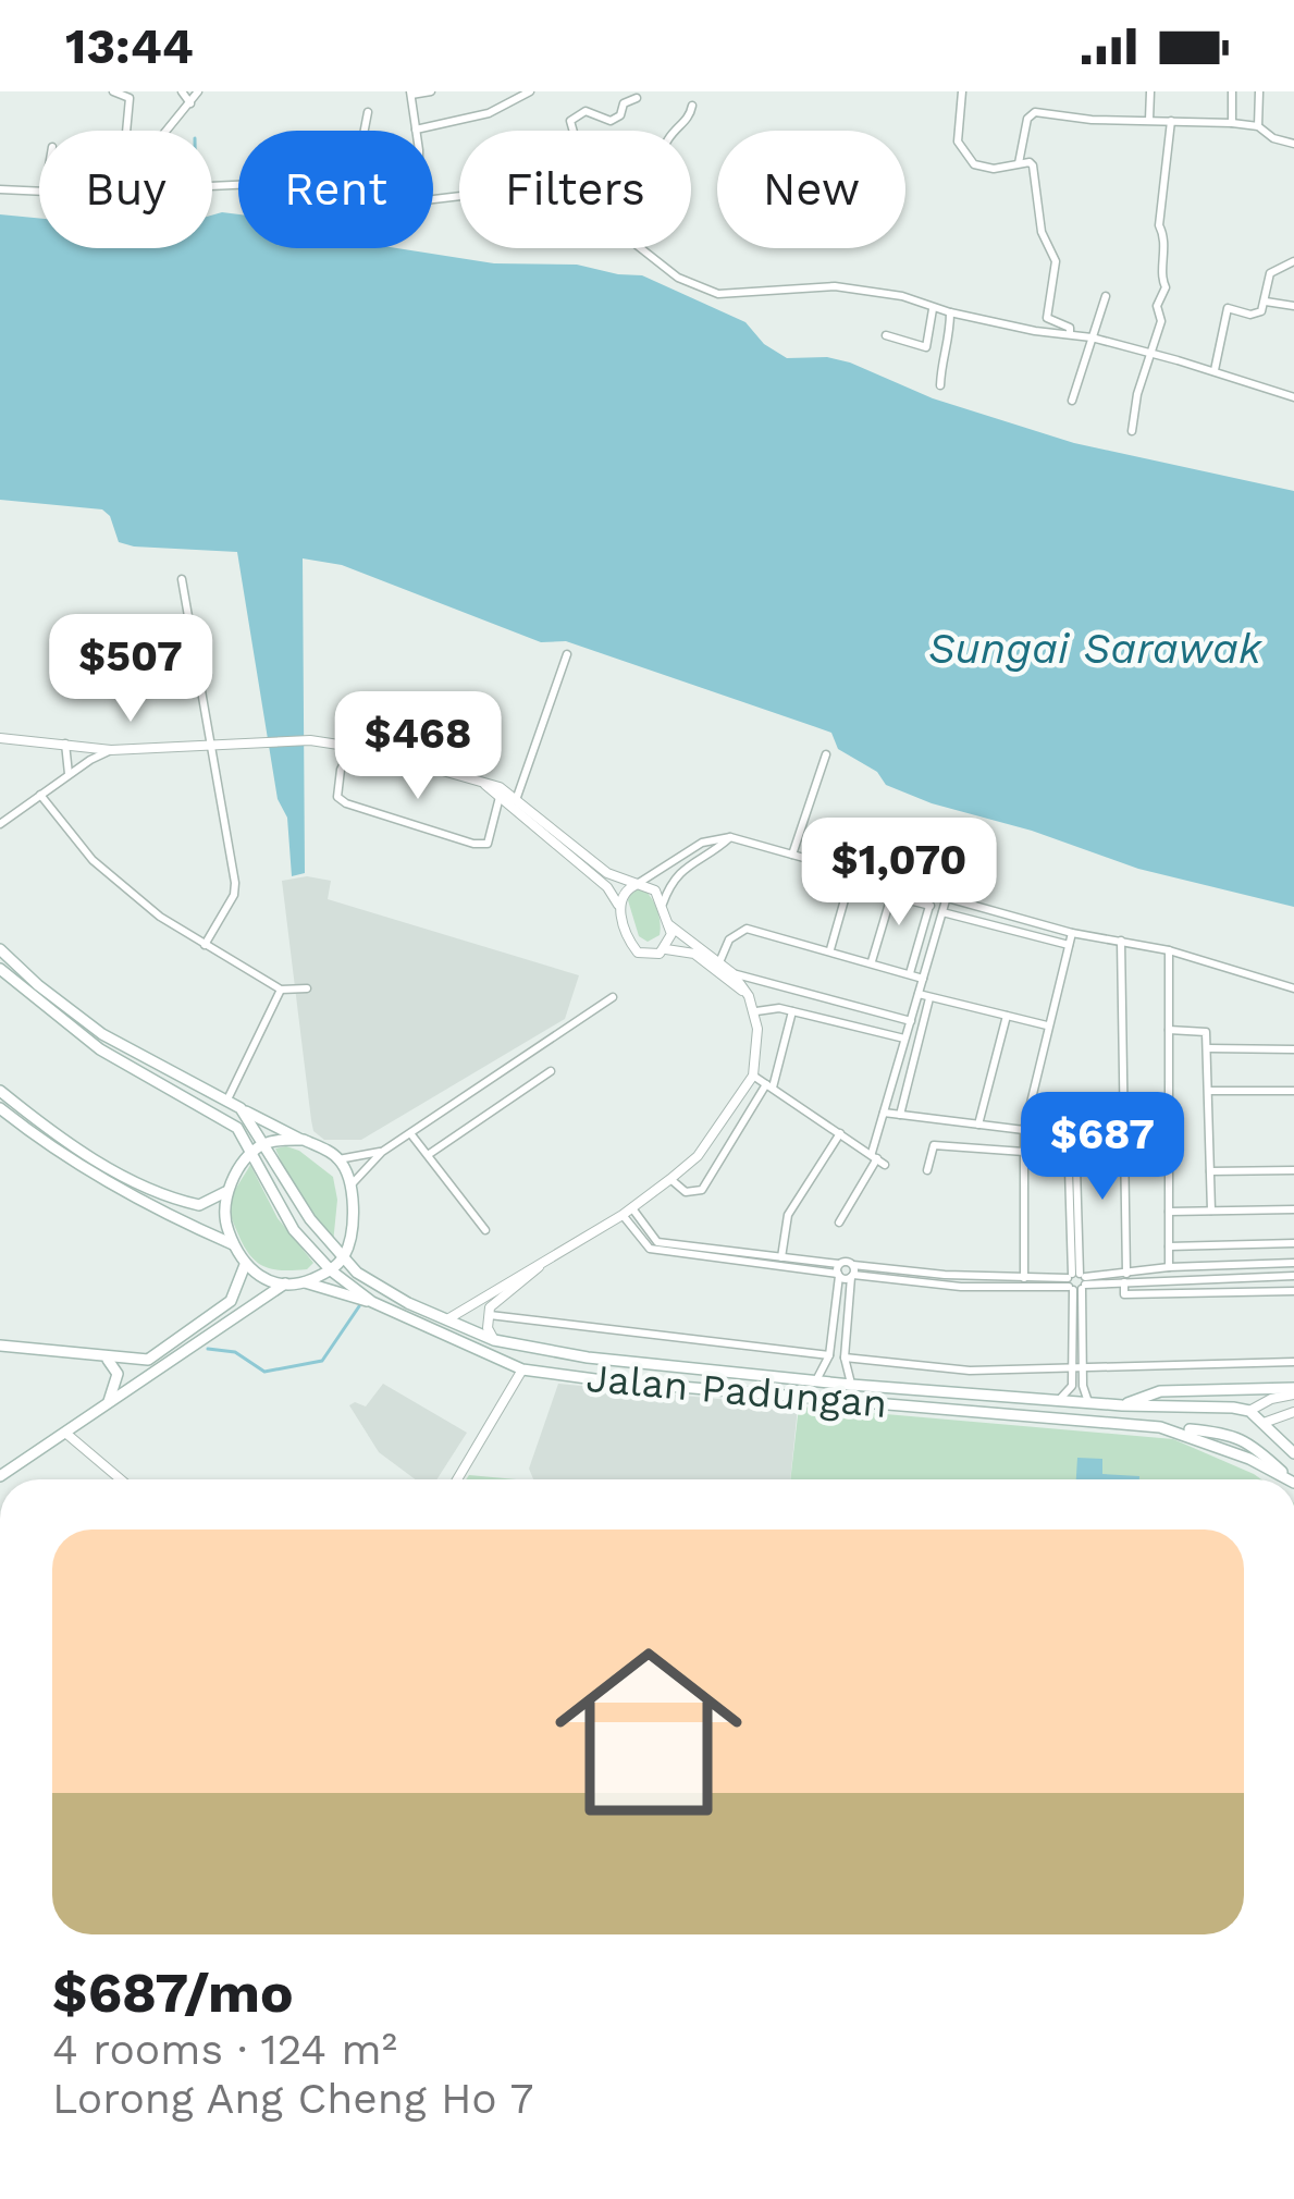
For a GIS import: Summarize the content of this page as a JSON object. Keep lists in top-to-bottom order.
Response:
{
  "streets": {
    "main road": ["Jalan Padungan"]
  },
  "water": ["Sungai Sarawak"],
  "page": {
    "status": "13:44",
    "chip": [
      "Buy",
      "Rent",
      "Filters",
      "New"
    ],
    "price": [
      "$507",
      "$468",
      "$1,070",
      "$687"
    ],
    "list": [
      {
        "name": "$687/mo",
        "note": "4 rooms · 124 m² · Lorong Ang Cheng Ho 7"
      }
    ]
  }
}
